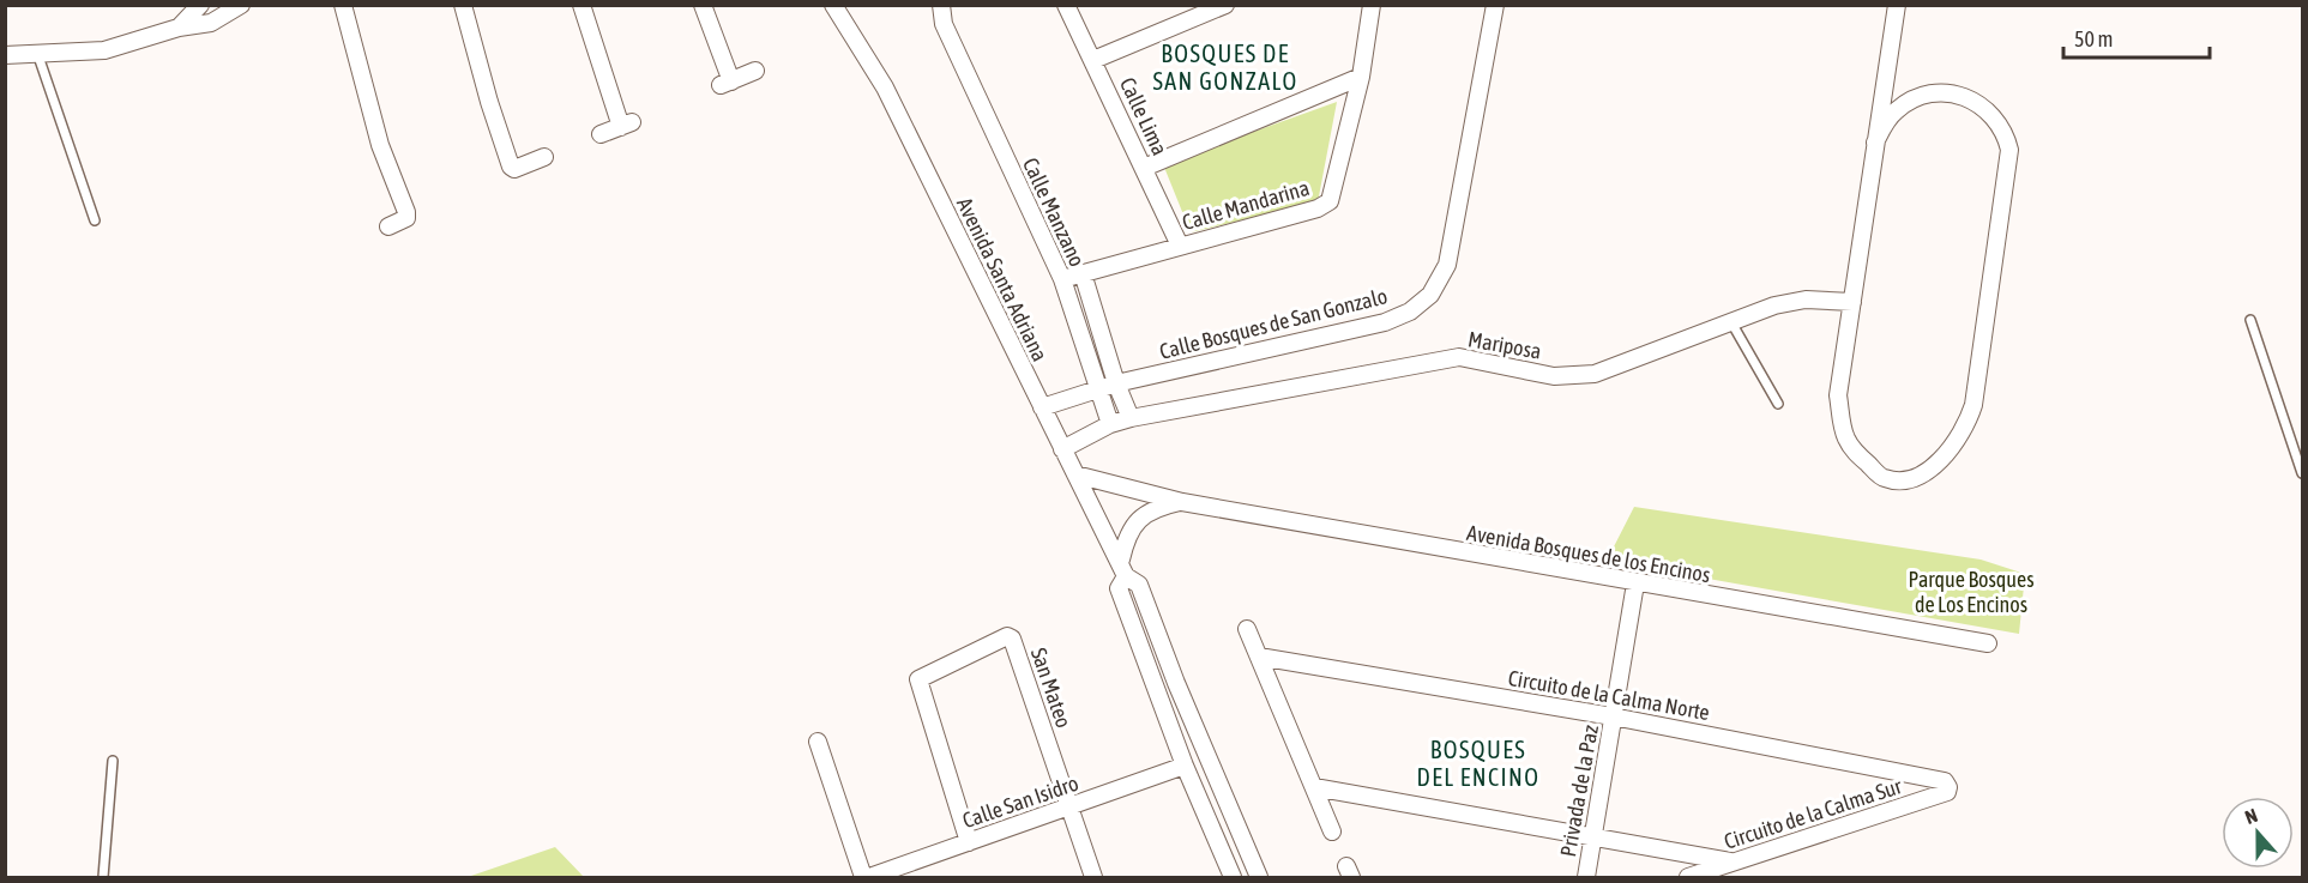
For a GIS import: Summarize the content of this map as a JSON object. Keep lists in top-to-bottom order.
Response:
{
  "streets": {
    "street": [
      "Calle Lima",
      "Calle Mandarina",
      "Calle Manzano",
      "Avenida Santa Adriana",
      "Calle Bosques de San Gonzalo",
      "Mariposa",
      "Avenida Bosques de los Encinos",
      "San Mateo",
      "Circuito de la Calma Norte",
      "Privada de la Paz",
      "Calle San Isidro",
      "Circuito de la Calma Sur"
    ]
  },
  "crossings": [
    ["Calle Lima", "Calle Mandarina"],
    ["Calle Mandarina", "Calle Manzano"],
    ["Calle Manzano", "Calle Bosques de San Gonzalo"],
    ["Calle Manzano", "Mariposa"],
    ["Avenida Santa Adriana", "Calle Bosques de San Gonzalo"],
    ["Avenida Santa Adriana", "Mariposa"],
    ["Avenida Santa Adriana", "Avenida Bosques de los Encinos"],
    ["Avenida Santa Adriana", "Calle San Isidro"],
    ["Avenida Bosques de los Encinos", "Privada de la Paz"],
    ["San Mateo", "Calle San Isidro"],
    ["Circuito de la Calma Norte", "Privada de la Paz"],
    ["Circuito de la Calma Norte", "Circuito de la Calma Sur"]
  ],
  "districts": ["BOSQUES DE SAN GONZALO", "BOSQUES DEL ENCINO"],
  "parks": ["Parque Bosques de Los Encinos"],
  "scale_bar": "50 m",
  "north": "top"
}
